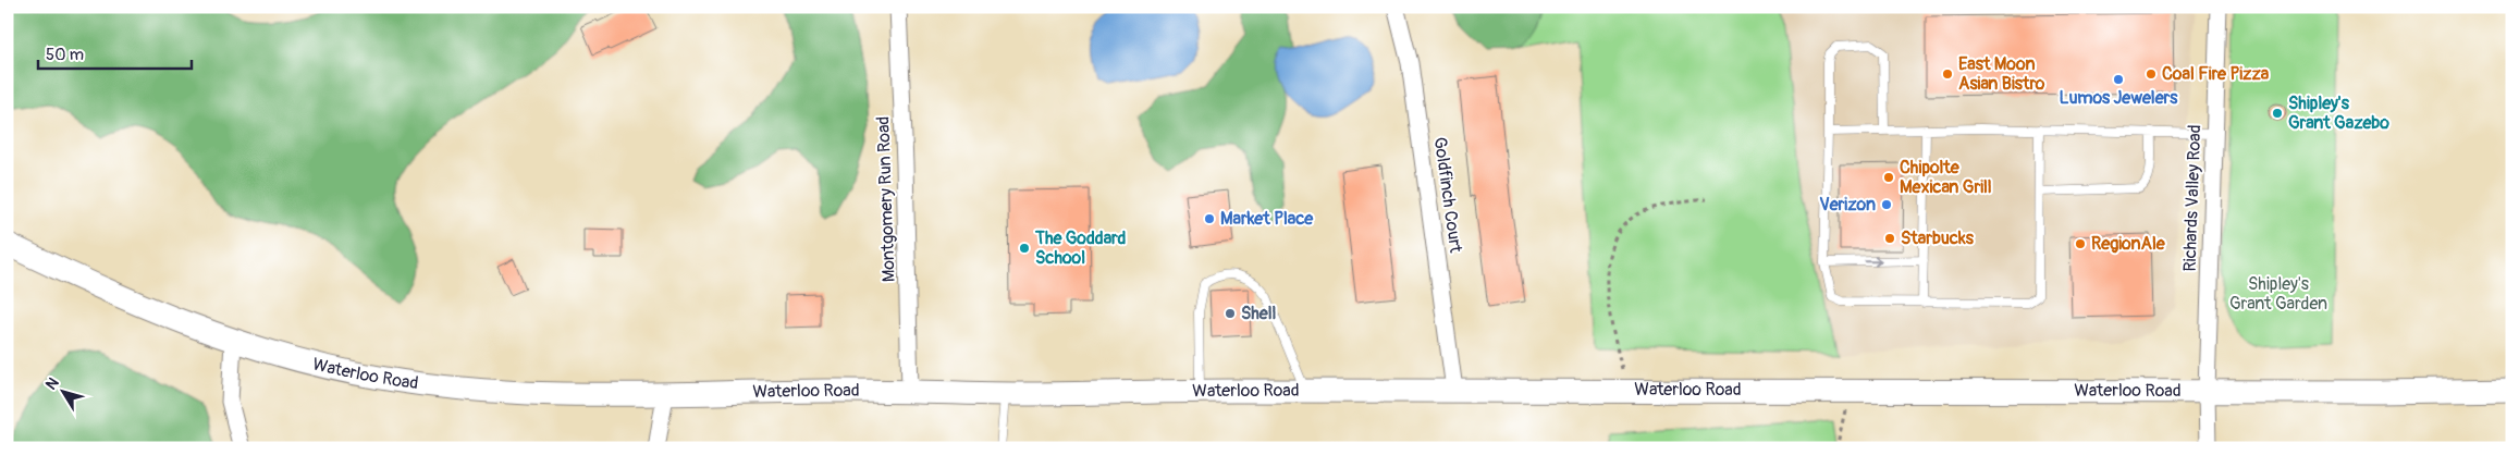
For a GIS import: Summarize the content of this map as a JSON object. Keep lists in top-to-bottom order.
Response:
{
  "streets": {
    "main road": ["Waterloo Road"],
    "street": ["Goldfinch Court", "Richards Valley Road", "Montgomery Run Road"]
  },
  "crossings": [
    ["Goldfinch Court", "Waterloo Road"],
    ["Richards Valley Road", "Waterloo Road"],
    ["Montgomery Run Road", "Waterloo Road"]
  ],
  "parks": ["Shipley's Grant Garden"],
  "places": [
    "East Moon Asian Bistro",
    "Coal Fire Pizza",
    "Lumos Jewelers",
    "Shipley's Grant Gazebo",
    "Chipolte Mexican Grill",
    "Verizon",
    "Market Place",
    "Starbucks",
    "RegionAle",
    "The Goddard School",
    "Shell"
  ],
  "scale_bar": "50 m",
  "north": "top left"
}
